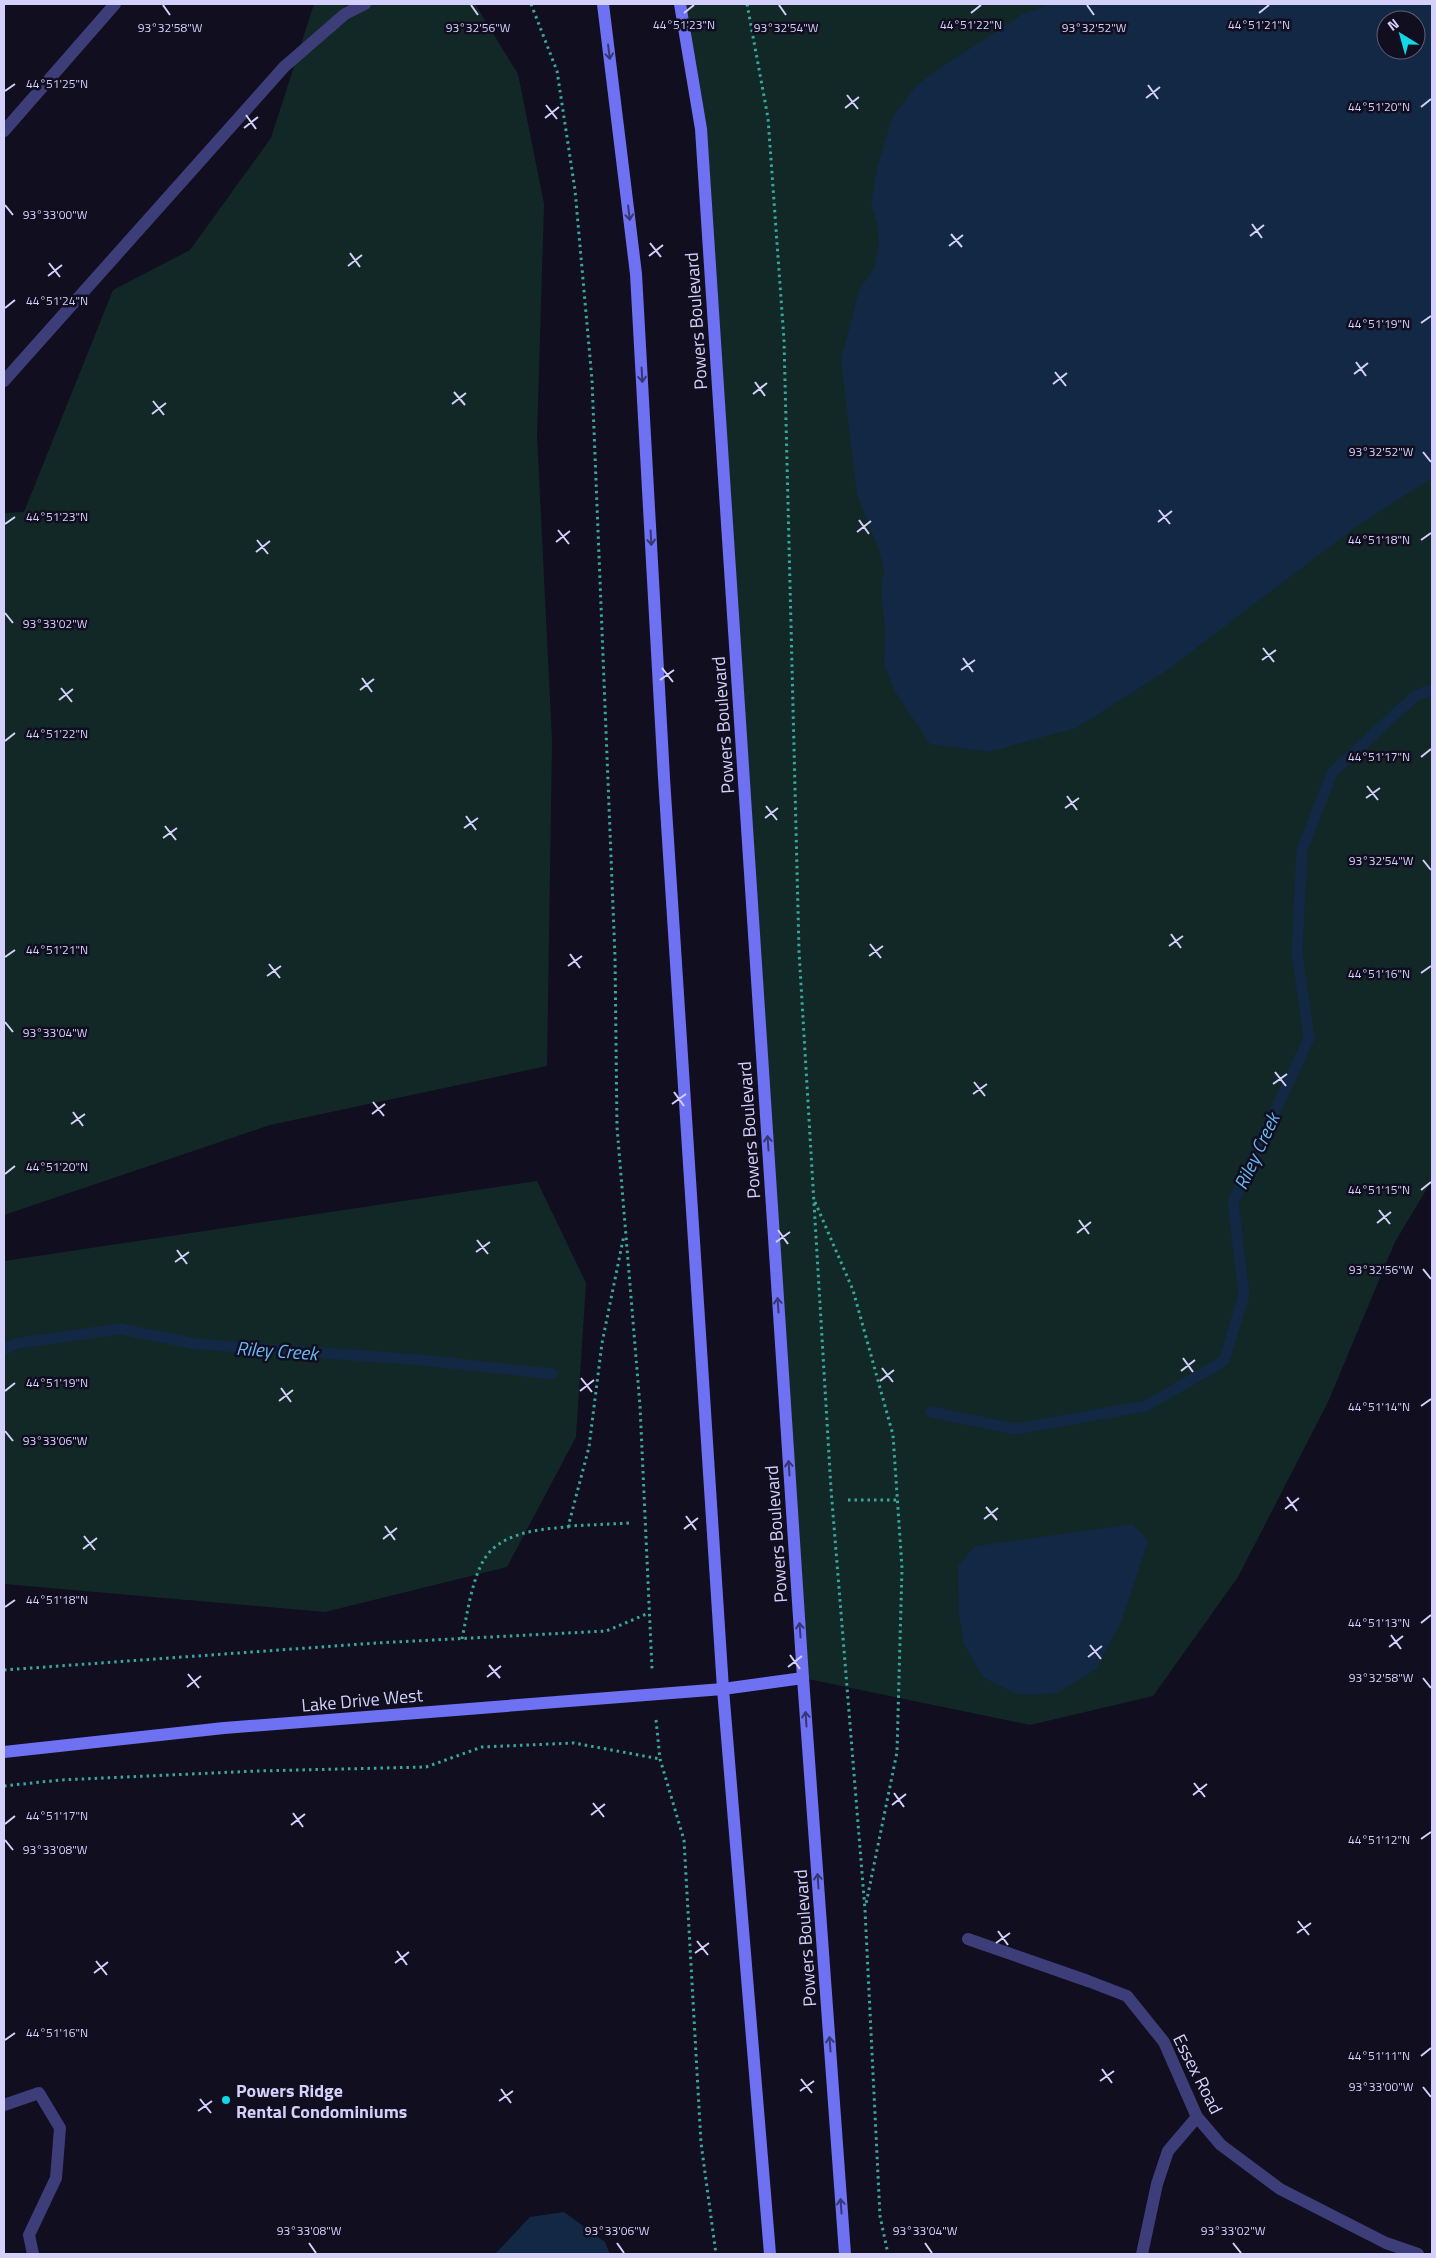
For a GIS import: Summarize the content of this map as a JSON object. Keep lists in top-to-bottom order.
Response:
{
  "streets": {
    "main road": ["Powers Boulevard", "Lake Drive West"],
    "street": ["Essex Road"]
  },
  "crossings": [
    ["Powers Boulevard", "Lake Drive West"]
  ],
  "water": ["Riley Creek"],
  "places": ["Powers Ridge Rental Condominiums"],
  "north": "top left",
  "coordinates": [
    "44°51'23\"N",
    "44°51'22\"N",
    "44°51'21\"N",
    "93°32'58\"W",
    "93°32'56\"W",
    "93°32'54\"W",
    "93°32'52\"W",
    "44°51'25\"N",
    "44°51'20\"N",
    "93°33'00\"W",
    "44°51'24\"N",
    "44°51'19\"N",
    "44°51'18\"N",
    "93°33'02\"W",
    "44°51'17\"N",
    "44°51'16\"N",
    "93°33'04\"W",
    "44°51'15\"N",
    "44°51'14\"N",
    "93°33'06\"W",
    "44°51'13\"N",
    "44°51'12\"N",
    "93°33'08\"W",
    "44°51'11\"N"
  ]
}
